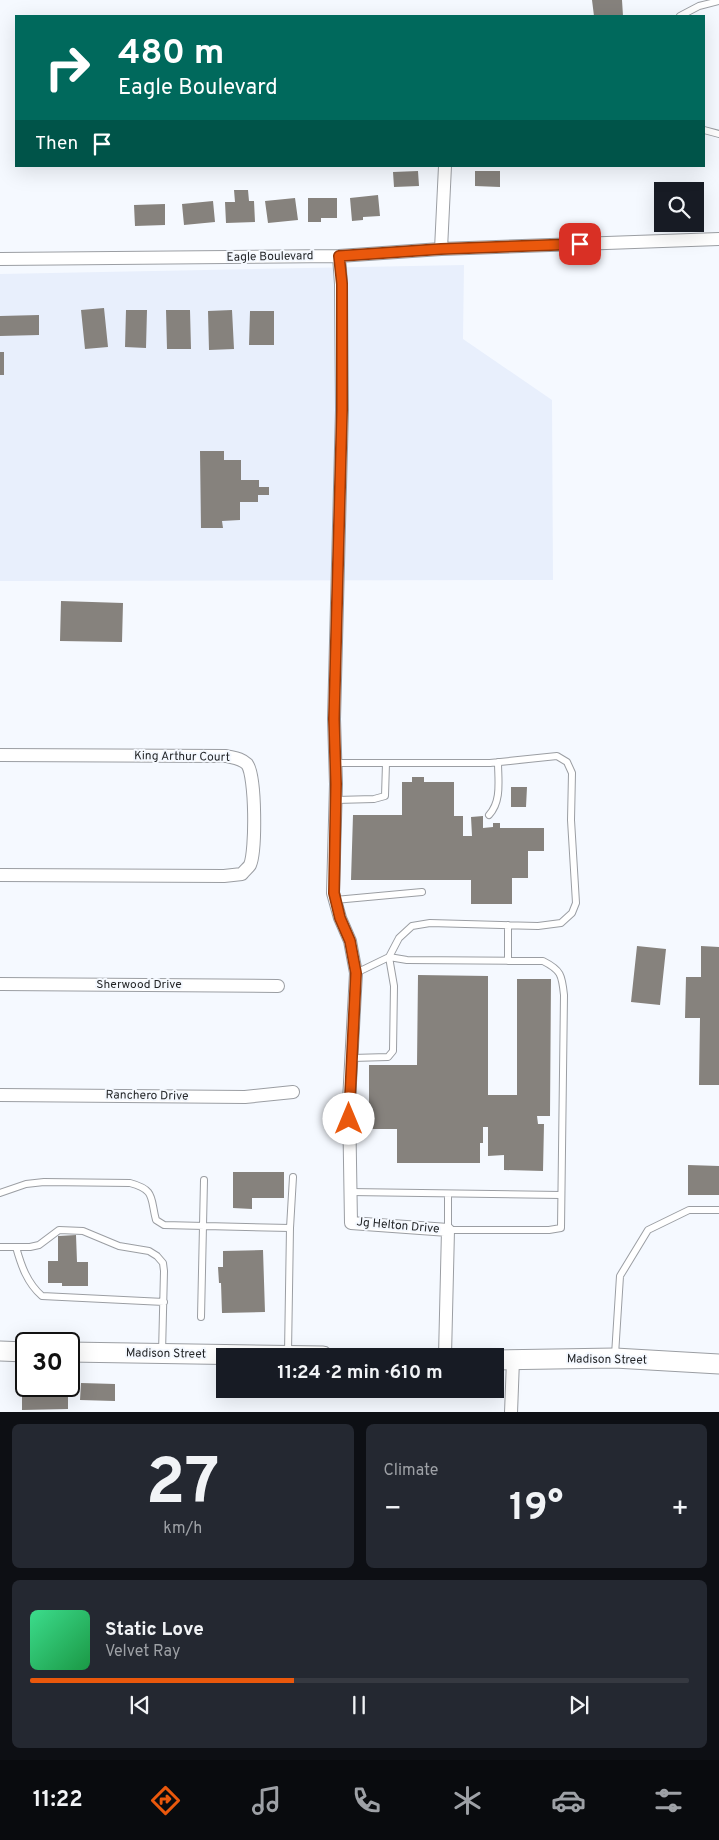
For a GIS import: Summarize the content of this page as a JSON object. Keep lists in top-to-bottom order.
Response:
{
  "streets": {
    "main road": ["Madison Street"],
    "street": [
      "Eagle Boulevard",
      "King Arthur Court",
      "Sherwood Drive",
      "Ranchero Drive",
      "Jg Helton Drive"
    ]
  },
  "crossings": [
    ["Eagle Boulevard", "Jg Helton Drive"]
  ],
  "page": {
    "turn": ["480 m", "Eagle Boulevard"],
    "then": "Then",
    "limit": "30",
    "trip": "11:24 · 2 min · 610 m",
    "tile": [
      ["27", "km/h"],
      "Climate"
    ],
    "heat": ["−", "19°", "+"],
    "song": ["Static Love", "Velvet Ray"],
    "tabs": "11:22"
  }
}
